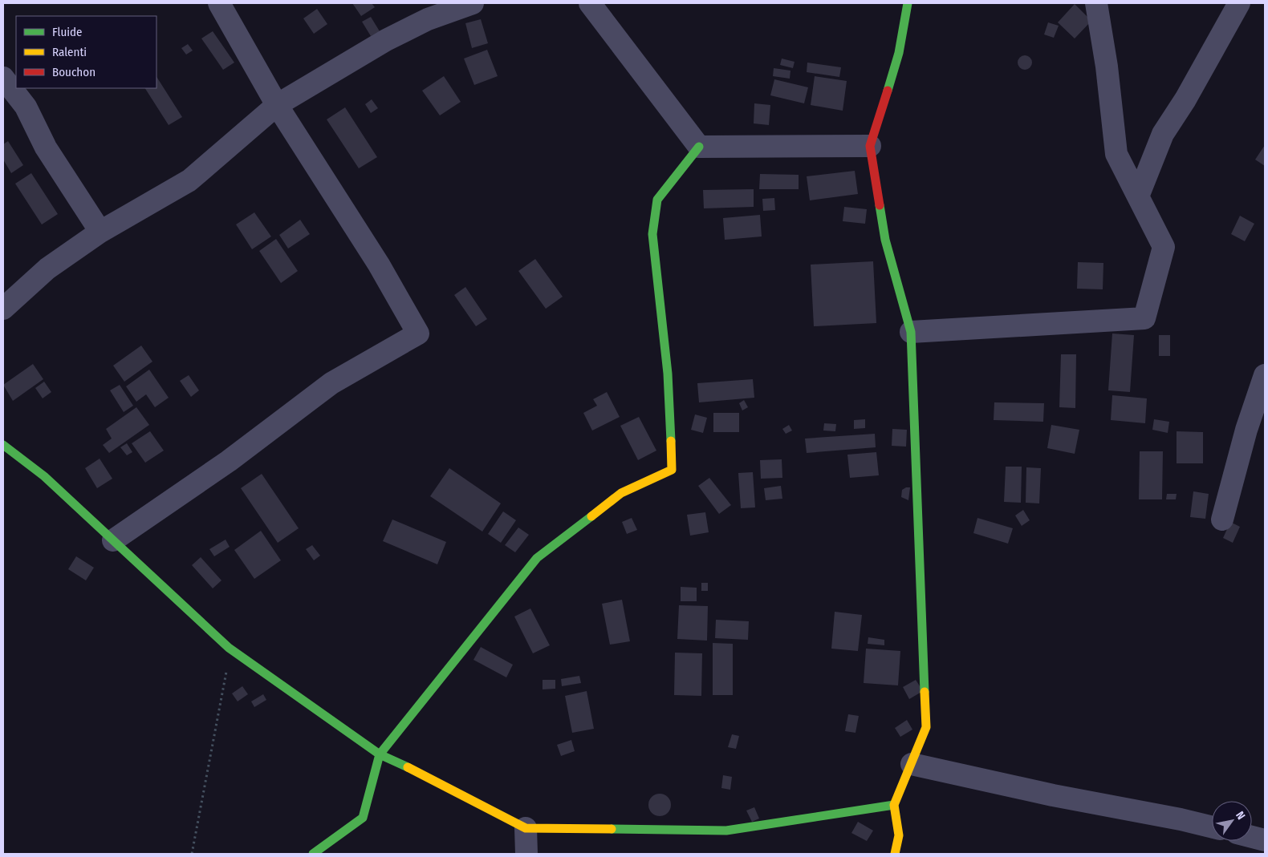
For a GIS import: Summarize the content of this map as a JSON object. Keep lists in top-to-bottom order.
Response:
{
  "legend": ["Fluide", "Ralenti", "Bouchon"],
  "north": "top right"
}
